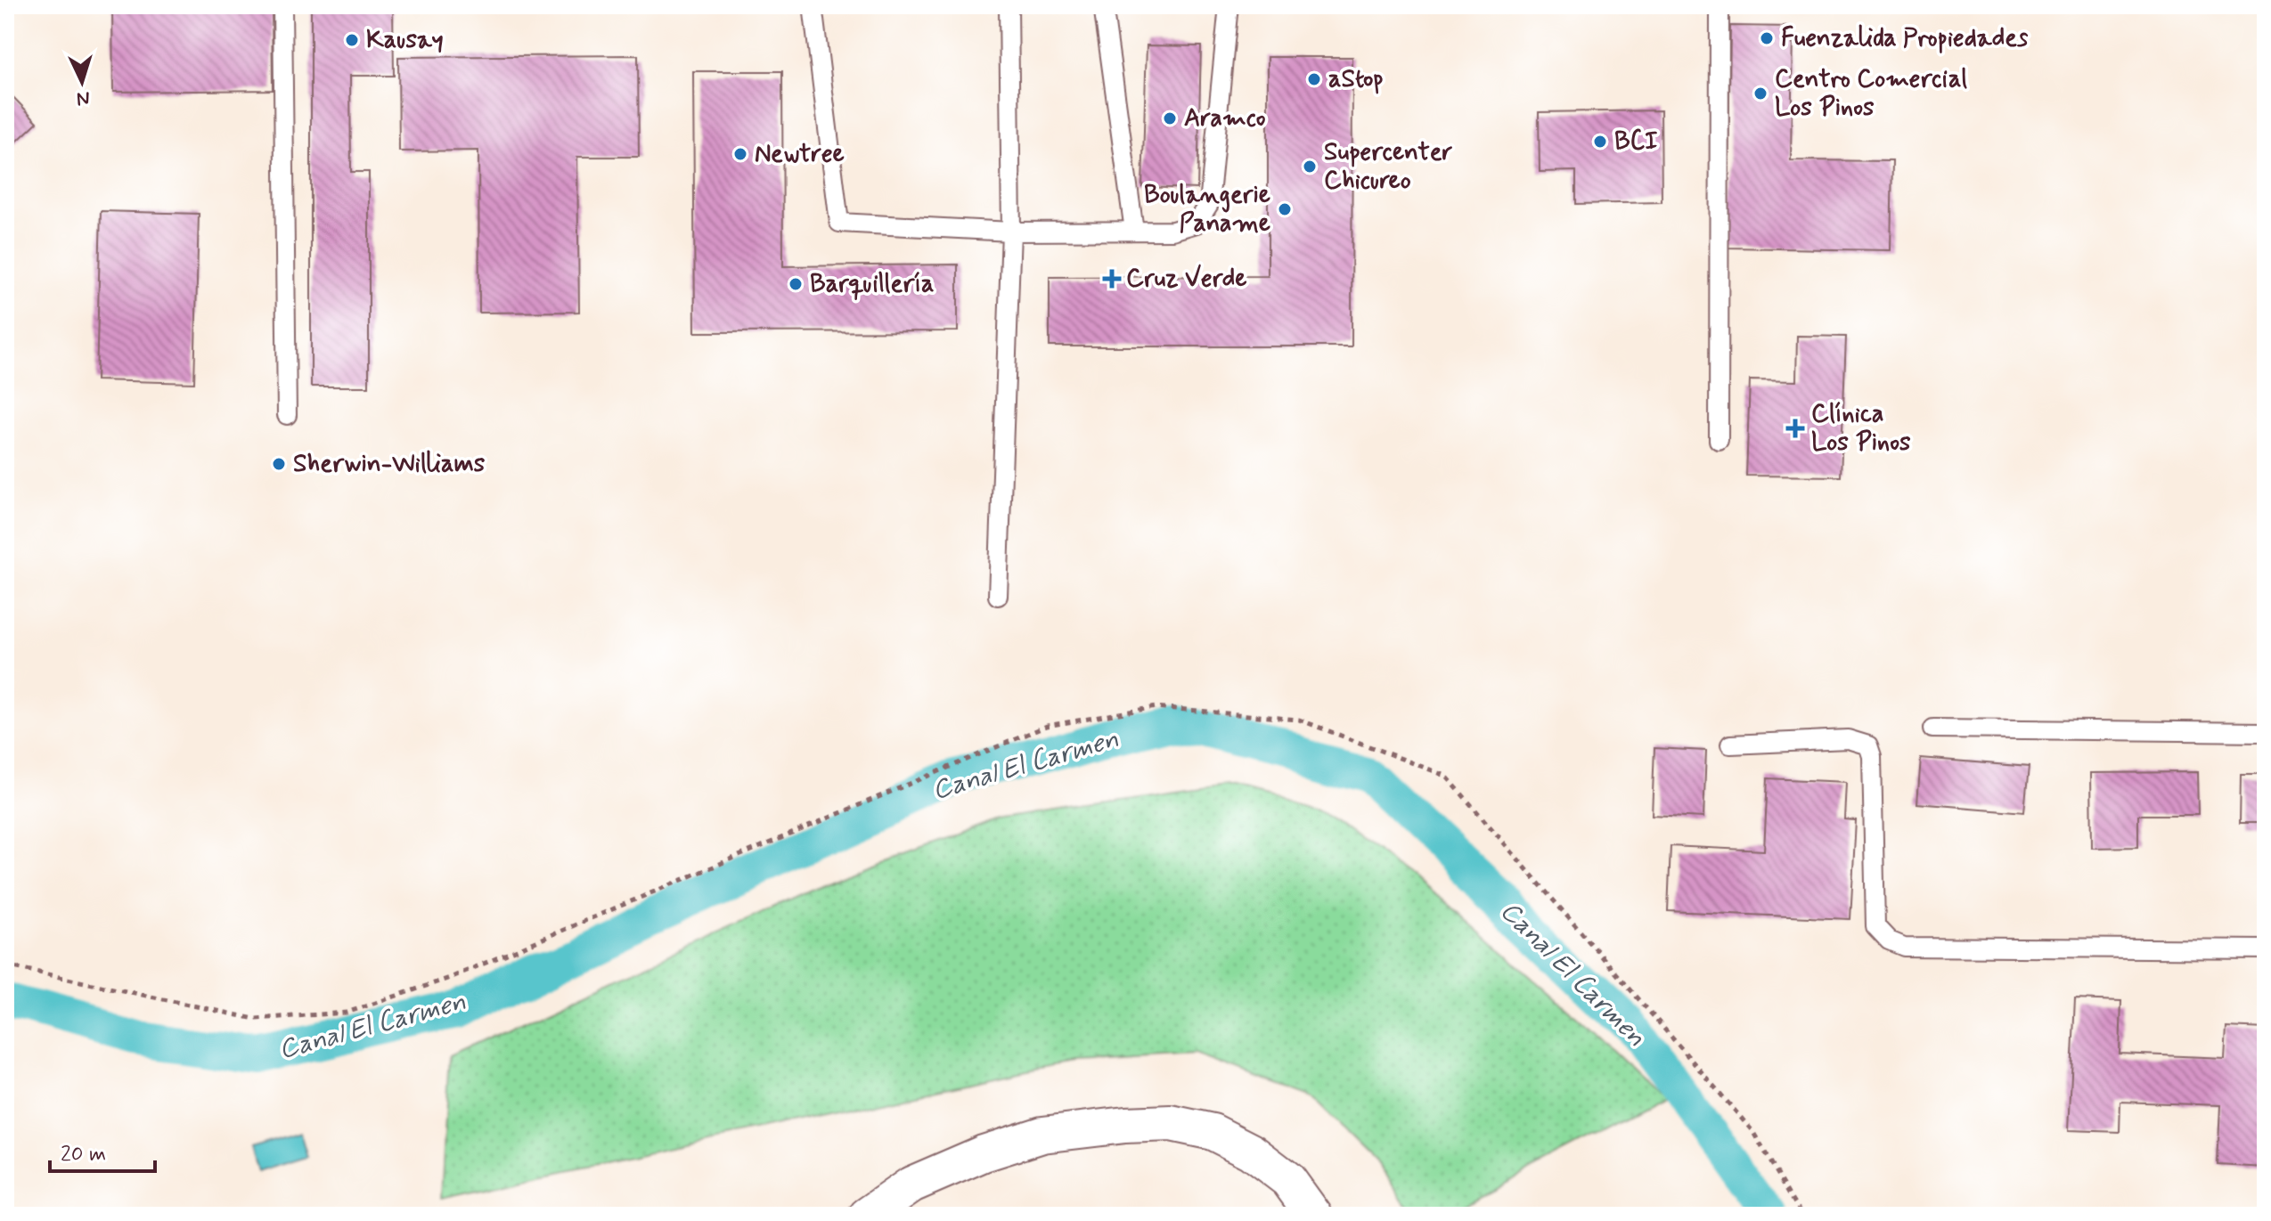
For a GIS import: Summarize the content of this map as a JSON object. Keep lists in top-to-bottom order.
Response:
{
  "water": ["Canal El Carmen"],
  "places": {
    "other": [
      "Fuenzalida Propiedades",
      "Kausay",
      "aStop",
      "Centro Comercial Los Pinos",
      "Aramco",
      "BCI",
      "Newtree",
      "Supercenter Chicureo",
      "Boulangerie Paname",
      "Barquillería",
      "Sherwin-Williams"
    ],
    "health": ["Cruz Verde", "Clínica Los Pinos"]
  },
  "scale_bar": "20 m",
  "north": "bottom"
}
